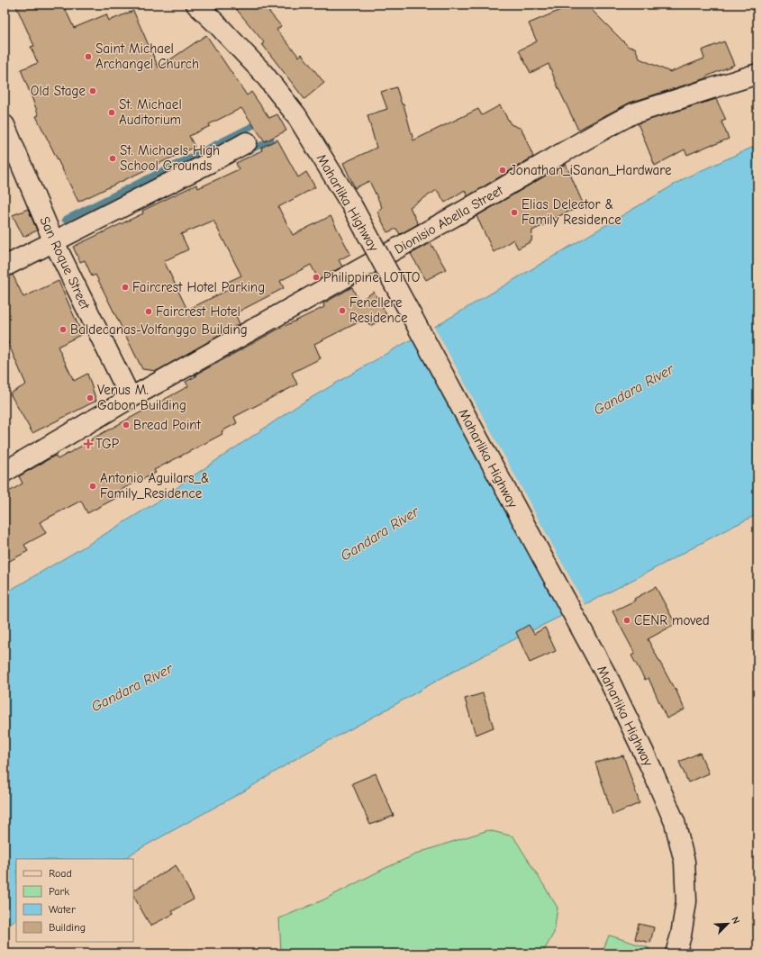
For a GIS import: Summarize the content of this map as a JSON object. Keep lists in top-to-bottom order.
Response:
{
  "streets": {
    "main road": ["Maharlika Highway", "Dionisio Abella Street", "San Roque Street"]
  },
  "crossings": [
    ["Dionisio Abella Street", "San Roque Street"]
  ],
  "water": ["Gandara River"],
  "places": {
    "other": [
      "Saint Michael Archangel Church",
      "Old Stage",
      "St. Michael Auditorium",
      "St. Michaels High School Grounds",
      "Jonathan_iSanan_Hardware",
      "Elias Delector & Family Residence",
      "Philippine LOTTO",
      "Faircrest Hotel Parking",
      "Fenellere Residence",
      "Faircrest Hotel",
      "Baldecanas-Volfanggo Building",
      "Venus M. Gabon Building",
      "Bread Point",
      "Antonio Aguilars_& Family_Residence",
      "CENR moved"
    ],
    "health": ["TGP"]
  },
  "legend": [
    "Road",
    "Park",
    "Water",
    "Building"
  ],
  "north": "top right"
}
